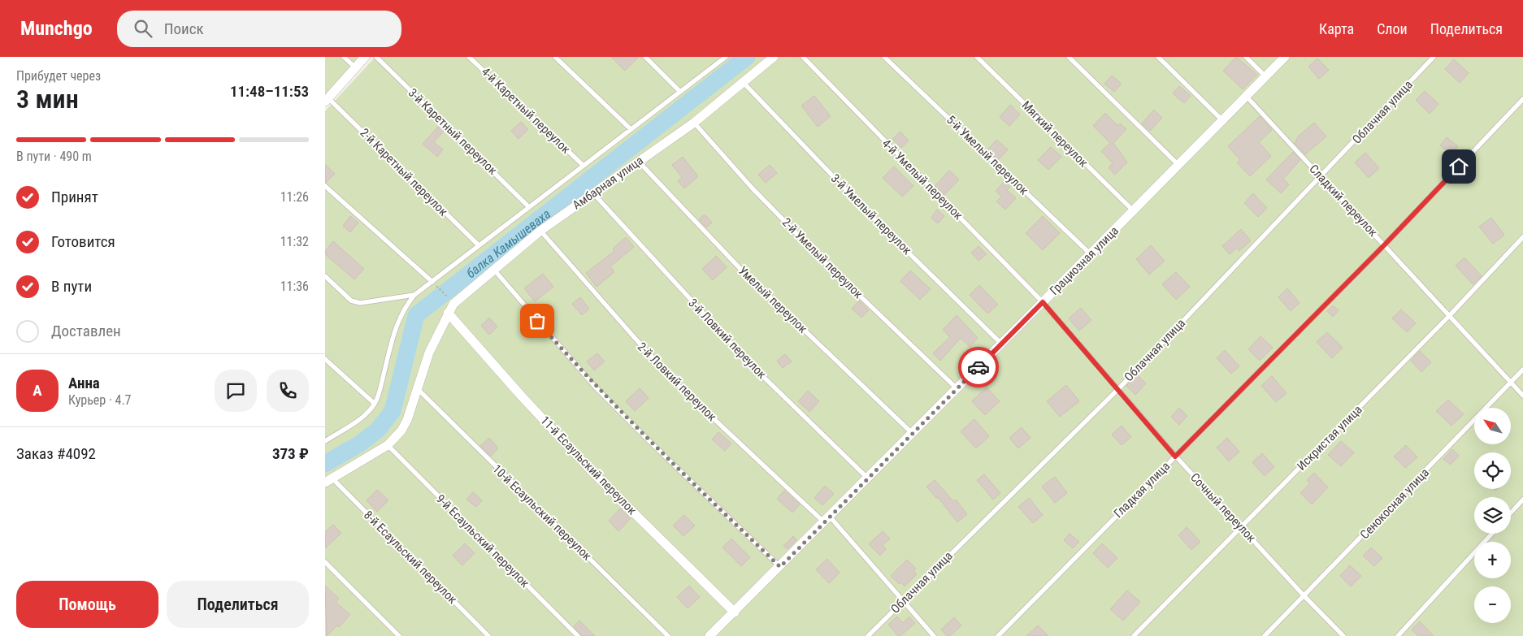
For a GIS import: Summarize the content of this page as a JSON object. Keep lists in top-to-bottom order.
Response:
{
  "streets": {
    "street": ["Амбарная улица", "Грациозная улица", "11-й Есаульский переулок"],
    "lane": [
      "4-й Каретный переулок",
      "Облачная улица",
      "3-й Каретный переулок",
      "Мягкий переулок",
      "5-й Умелый переулок",
      "2-й Каретный переулок",
      "4-й Умелый переулок",
      "Сладкий переулок",
      "3-й Умелый переулок",
      "2-й Умелый переулок",
      "Умелый переулок",
      "3-й Ловкий переулок",
      "2-й Ловкий переулок",
      "Искристая улица",
      "Гладкая улица",
      "Сенокосная улица",
      "Сочный переулок",
      "10-й Есаульский переулок",
      "9-й Есаульский переулок",
      "8-й Есаульский переулок"
    ]
  },
  "crossings": [
    ["Облачная улица", "Сладкий переулок"],
    ["Облачная улица", "2-й Ловкий переулок"],
    ["Облачная улица", "Сочный переулок"],
    ["Мягкий переулок", "Грациозная улица"],
    ["5-й Умелый переулок", "Грациозная улица"],
    ["4-й Умелый переулок", "Грациозная улица"],
    ["4-й Умелый переулок", "Сочный переулок"],
    ["Амбарная улица", "3-й Умелый переулок"],
    ["Амбарная улица", "2-й Умелый переулок"],
    ["Амбарная улица", "Умелый переулок"],
    ["Амбарная улица", "3-й Ловкий переулок"],
    ["Амбарная улица", "2-й Ловкий переулок"],
    ["Амбарная улица", "11-й Есаульский переулок"],
    ["Амбарная улица", "10-й Есаульский переулок"],
    ["Амбарная улица", "9-й Есаульский переулок"],
    ["Амбарная улица", "8-й Есаульский переулок"],
    ["Сладкий переулок", "Грациозная улица"],
    ["Сладкий переулок", "Искристая улица"],
    ["Сладкий переулок", "Гладкая улица"],
    ["Сладкий переулок", "Сенокосная улица"],
    ["3-й Умелый переулок", "Грациозная улица"],
    ["2-й Умелый переулок", "Грациозная улица"],
    ["Грациозная улица", "Умелый переулок"],
    ["Грациозная улица", "3-й Ловкий переулок"],
    ["Грациозная улица", "2-й Ловкий переулок"],
    ["Грациозная улица", "11-й Есаульский переулок"],
    ["Грациозная улица", "Сочный переулок"],
    ["Искристая улица", "Сочный переулок"],
    ["Гладкая улица", "Сочный переулок"],
    ["Сенокосная улица", "Сочный переулок"]
  ],
  "water": ["балка Камышеваха"],
  "north": "top left",
  "page": {
    "header": "Munchgo",
    "search": "Поиск",
    "nav": ["Карта", "Слои", "Поделиться"],
    "heading": ["3 мин", "Прибудет через", "11:48–11:53"],
    "panel": [
      "Анна",
      "Курьер · 4.7",
      "Заказ #4092",
      "373 ₽"
    ],
    "bar": "В пути · 490 m",
    "list": [
      ["Принят", "11:26"],
      ["Готовится", "11:32"],
      ["В пути", "11:36"],
      "Доставлен"
    ],
    "round": "А",
    "map_buttons": ["+", "−"],
    "buttons": ["Помощь", "Поделиться"]
  }
}
